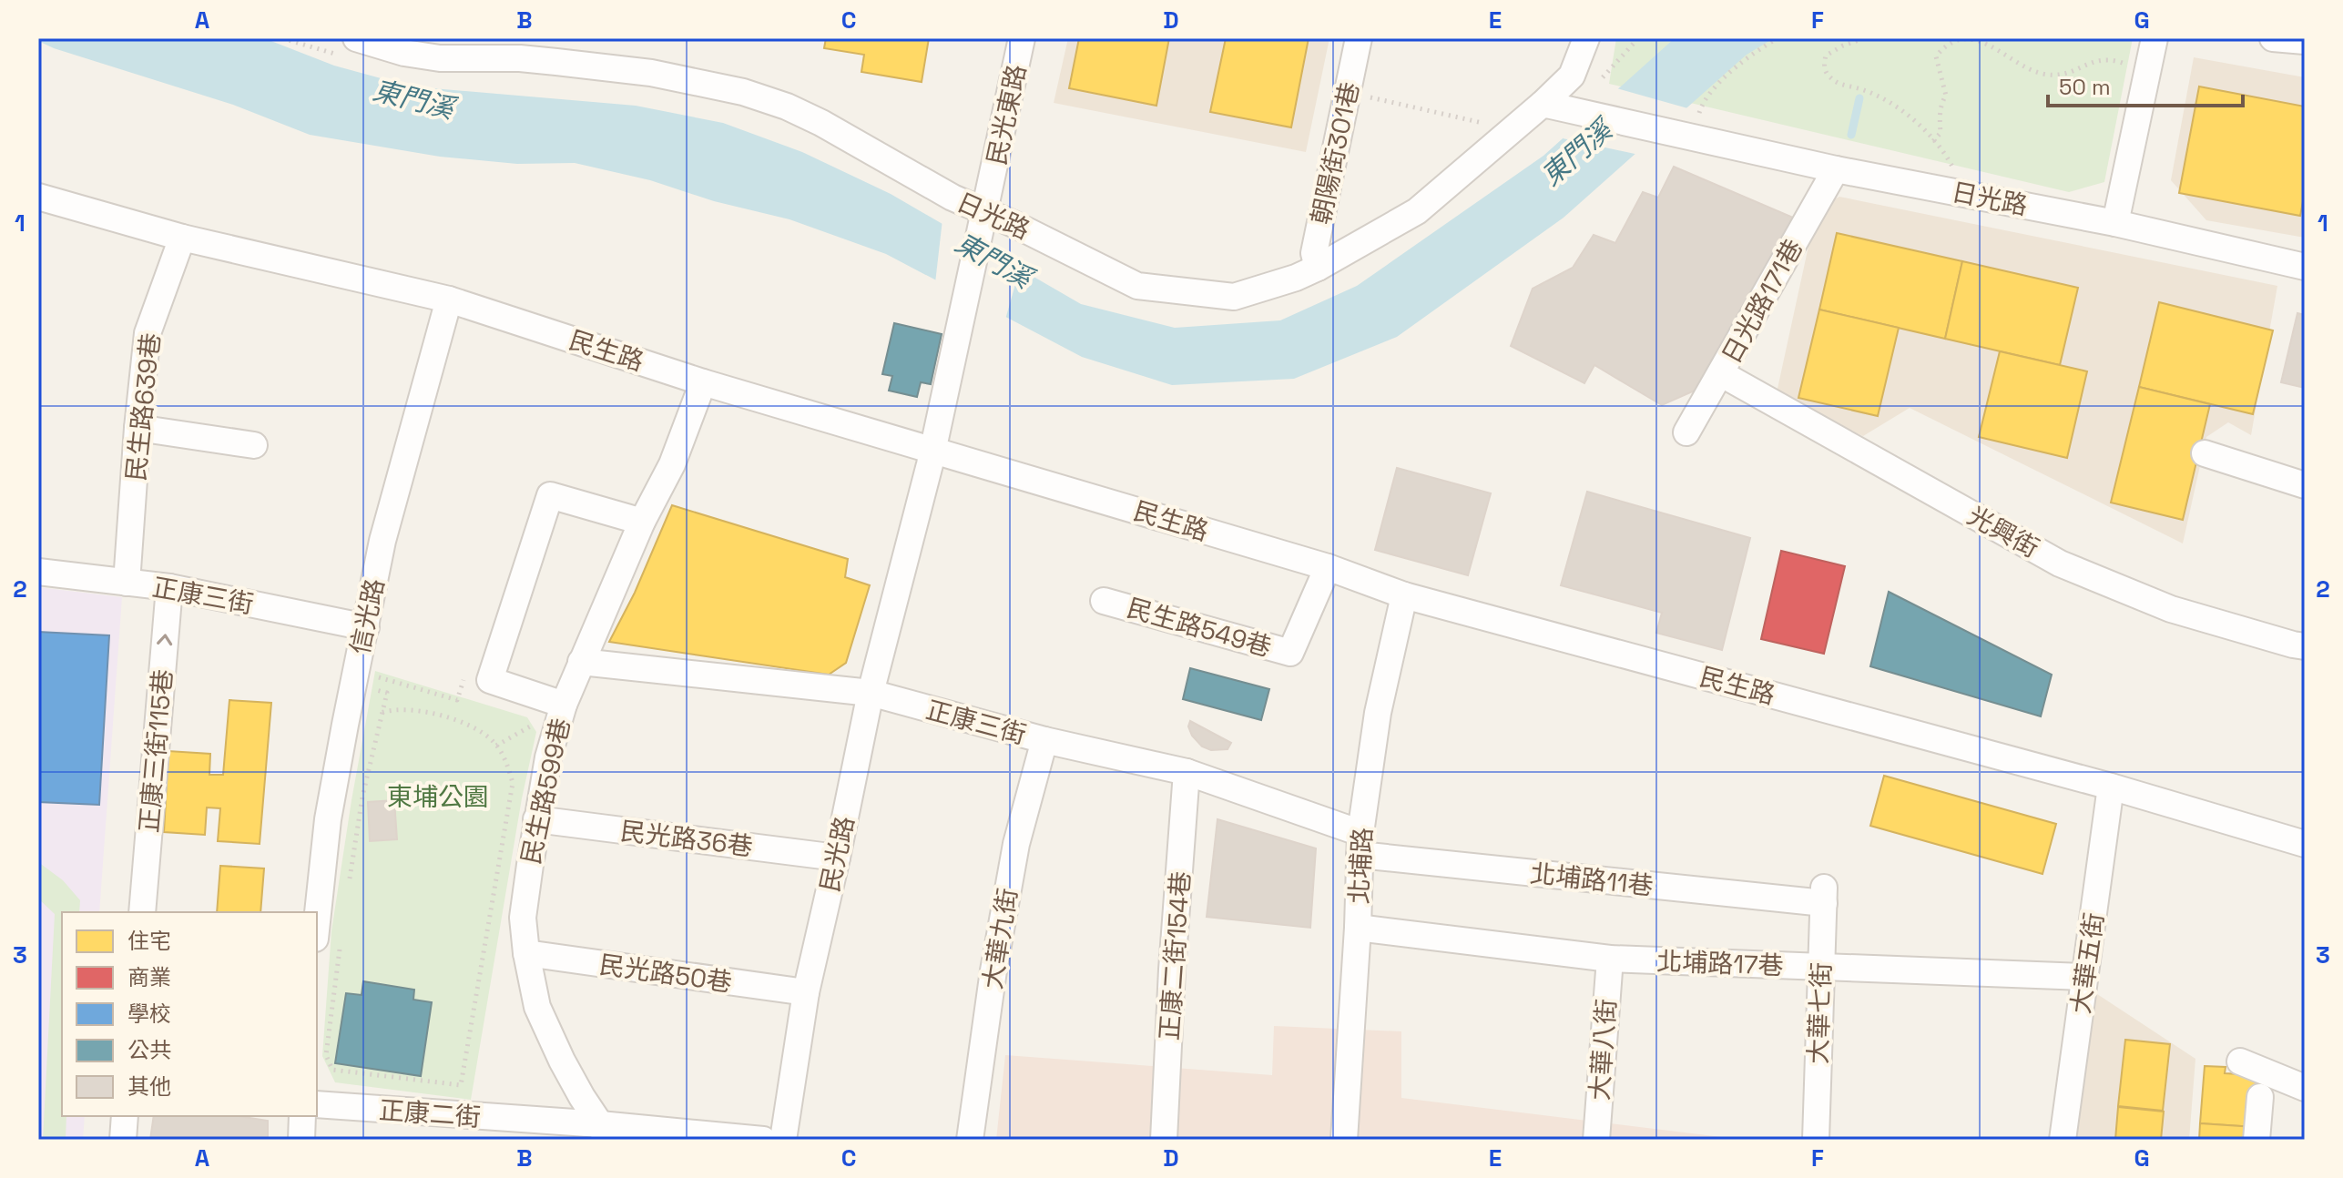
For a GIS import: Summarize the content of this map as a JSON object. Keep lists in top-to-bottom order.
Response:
{
  "streets": {
    "street": [
      "民光東路",
      "朝陽街301巷",
      "日光路",
      "日光路171巷",
      "民生路",
      "民生路639巷",
      "光興街",
      "正康三街",
      "信光路",
      "民生路549巷",
      "正康三街115巷",
      "民生路599巷",
      "民光路36巷",
      "民光路",
      "北埔路",
      "北埔路11巷",
      "大華九街",
      "正康二街154巷",
      "北埔路17巷",
      "大華五街",
      "民光路50巷",
      "大華七街",
      "大華八街",
      "正康二街"
    ]
  },
  "crossings": [
    ["民光東路", "日光路"],
    ["民光東路", "民生路"],
    ["民光東路", "民光路"],
    ["朝陽街301巷", "日光路"],
    ["日光路", "日光路171巷"],
    ["日光路171巷", "光興街"],
    ["民生路", "民生路639巷"],
    ["民生路", "信光路"],
    ["民生路", "民生路549巷"],
    ["民生路", "民生路599巷"],
    ["民生路", "民光路"],
    ["民生路", "北埔路"],
    ["民生路", "大華五街"],
    ["民生路639巷", "正康三街"],
    ["正康三街", "信光路"],
    ["正康三街", "正康三街115巷"],
    ["正康三街", "民生路599巷"],
    ["正康三街", "民光路"],
    ["正康三街", "北埔路"],
    ["正康三街", "北埔路11巷"],
    ["正康三街", "大華九街"],
    ["正康三街", "正康二街154巷"],
    ["民生路599巷", "民光路36巷"],
    ["民生路599巷", "民光路50巷"],
    ["民生路599巷", "正康二街"],
    ["民光路36巷", "民光路"],
    ["民光路", "民光路50巷"],
    ["北埔路", "北埔路11巷"],
    ["北埔路", "北埔路17巷"],
    ["北埔路11巷", "大華七街"],
    ["北埔路17巷", "大華五街"],
    ["北埔路17巷", "大華七街"],
    ["北埔路17巷", "大華八街"]
  ],
  "one_way": ["正康三街115巷"],
  "water": ["東門溪"],
  "parks": ["東埔公園"],
  "legend": [
    "住宅",
    "商業",
    "學校",
    "公共",
    "其他"
  ],
  "scale_bar": "50 m",
  "grid": {
    "columns": [
      "A",
      "B",
      "C",
      "D",
      "E",
      "F",
      "G"
    ],
    "rows": ["1", "2", "3"]
  }
}
